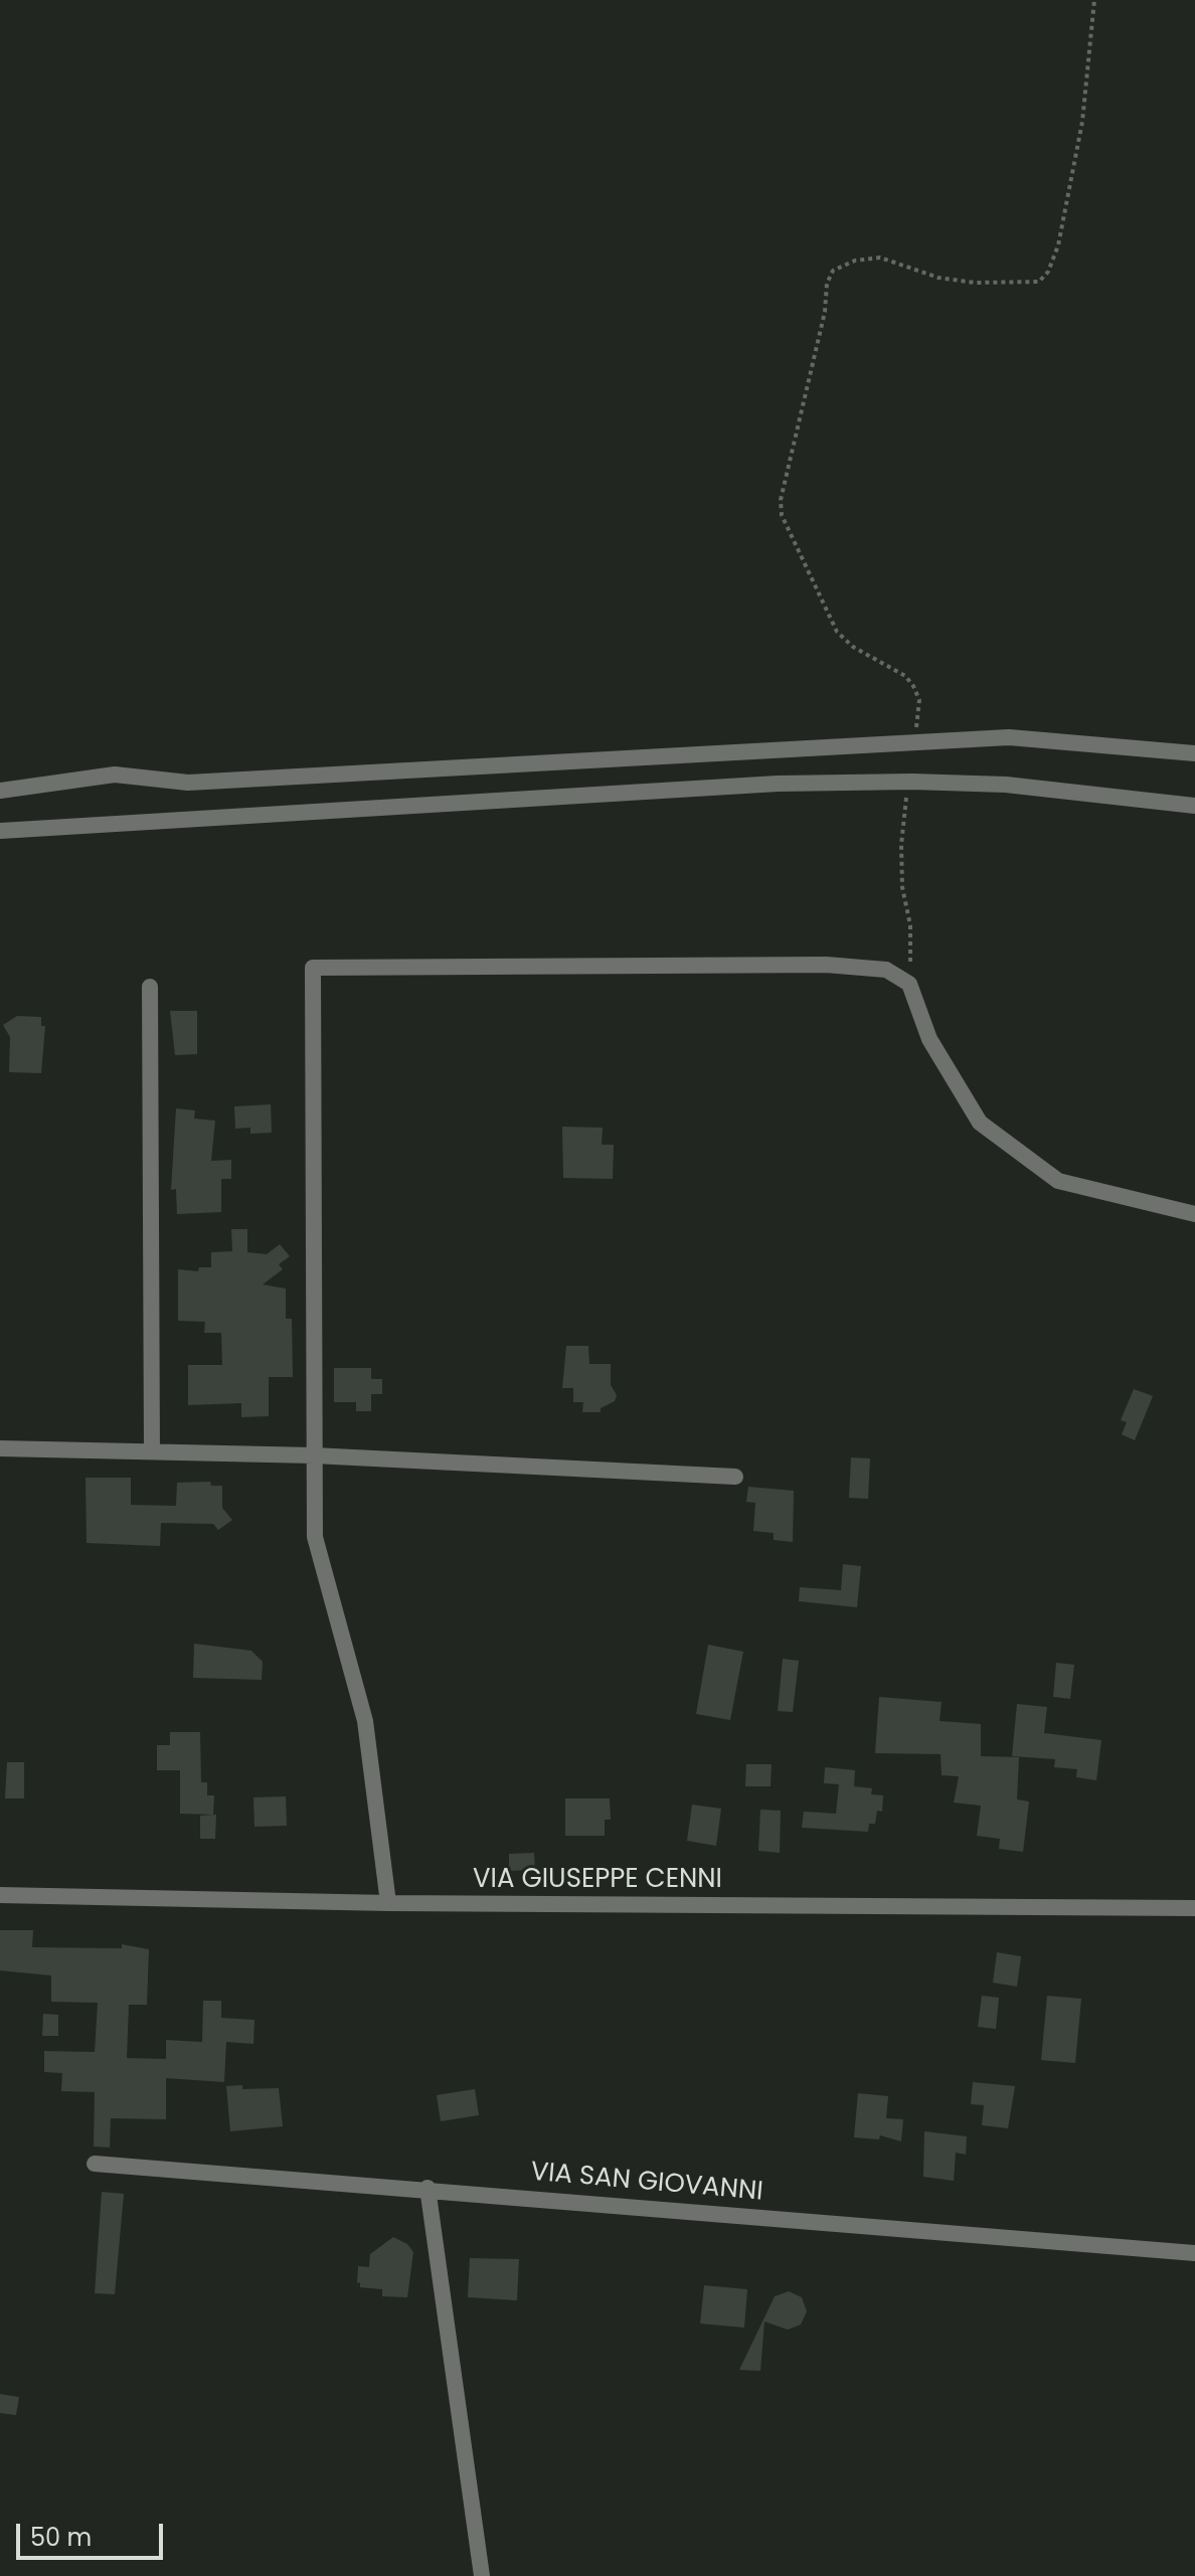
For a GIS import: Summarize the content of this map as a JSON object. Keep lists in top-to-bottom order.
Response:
{
  "streets": {
    "street": ["VIA GIUSEPPE CENNI", "VIA SAN GIOVANNI"]
  },
  "scale_bar": "50 m"
}
